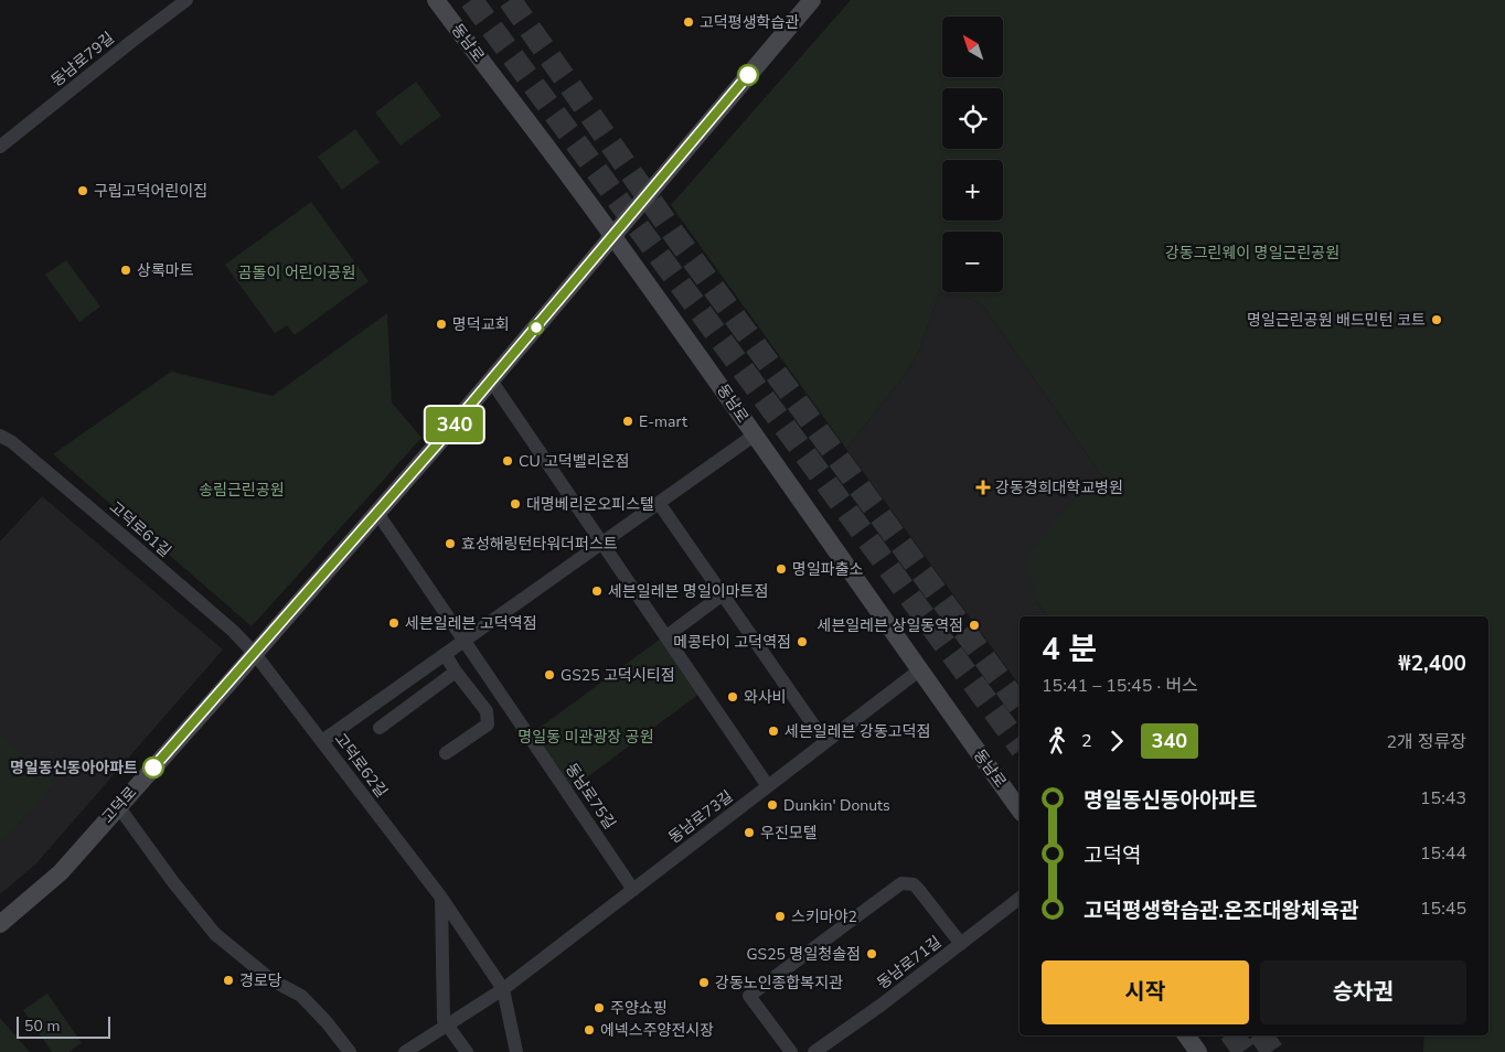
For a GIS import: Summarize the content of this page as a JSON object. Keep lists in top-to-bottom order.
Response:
{
  "streets": {
    "main road": ["동남로", "고덕로"],
    "street": [
      "동남로79길",
      "고덕로61길",
      "고덕로62길",
      "동남로75길",
      "동남로73길",
      "동남로71길"
    ]
  },
  "crossings": [
    ["동남로", "고덕로"],
    ["동남로", "동남로73길"],
    ["고덕로61길", "고덕로62길"],
    ["고덕로61길", "고덕로"],
    ["고덕로62길", "고덕로"],
    ["고덕로62길", "동남로73길"],
    ["동남로75길", "고덕로"],
    ["동남로75길", "동남로73길"]
  ],
  "parks": [
    "강동그린웨이 명일근린공원",
    "곰돌이 어린이공원",
    "송림근린공원",
    "명일동 미관광장 공원"
  ],
  "places": {
    "other": [
      "고덕평생학습관",
      "구립고덕어린이집",
      "상록마트",
      "명일근린공원 배드민턴 코트",
      "명덕교회",
      "E-mart",
      "CU 고덕벨리온점",
      "대명베리온오피스텔",
      "효성해링턴타워더퍼스트",
      "명일파출소",
      "세븐일레븐 명일이마트점",
      "세븐일레븐 고덕역점",
      "세븐일레븐 상일동역점",
      "메콩타이 고덕역점",
      "GS25 고덕시티점",
      "와사비",
      "세븐일레븐 강동고덕점",
      "명일동신동아아파트",
      "Dunkin' Donuts",
      "우진모텔",
      "스키마야2",
      "GS25 명일청솔점",
      "경로당",
      "강동노인종합복지관",
      "주양쇼핑",
      "에넥스주양전시장"
    ],
    "health": ["강동경희대학교병원"]
  },
  "lines": ["bus line 340"],
  "scale_bar": "50 m",
  "north": "top left",
  "page": {
    "on_map": "340",
    "map_buttons": ["+", "−"],
    "heading": ["4 분", "15:41 – 15:45 · 버스", "₩2,400"],
    "legs": ["2", "340", "2개 정류장"],
    "list": [
      {
        "name": "명일동신동아아파트",
        "value": "15:43"
      },
      {
        "name": "고덕역",
        "value": "15:44"
      },
      {
        "name": "고덕평생학습관.온조대왕체육관",
        "value": "15:45"
      }
    ],
    "buttons": ["시작", "승차권"],
    "scale": "50 m"
  }
}
